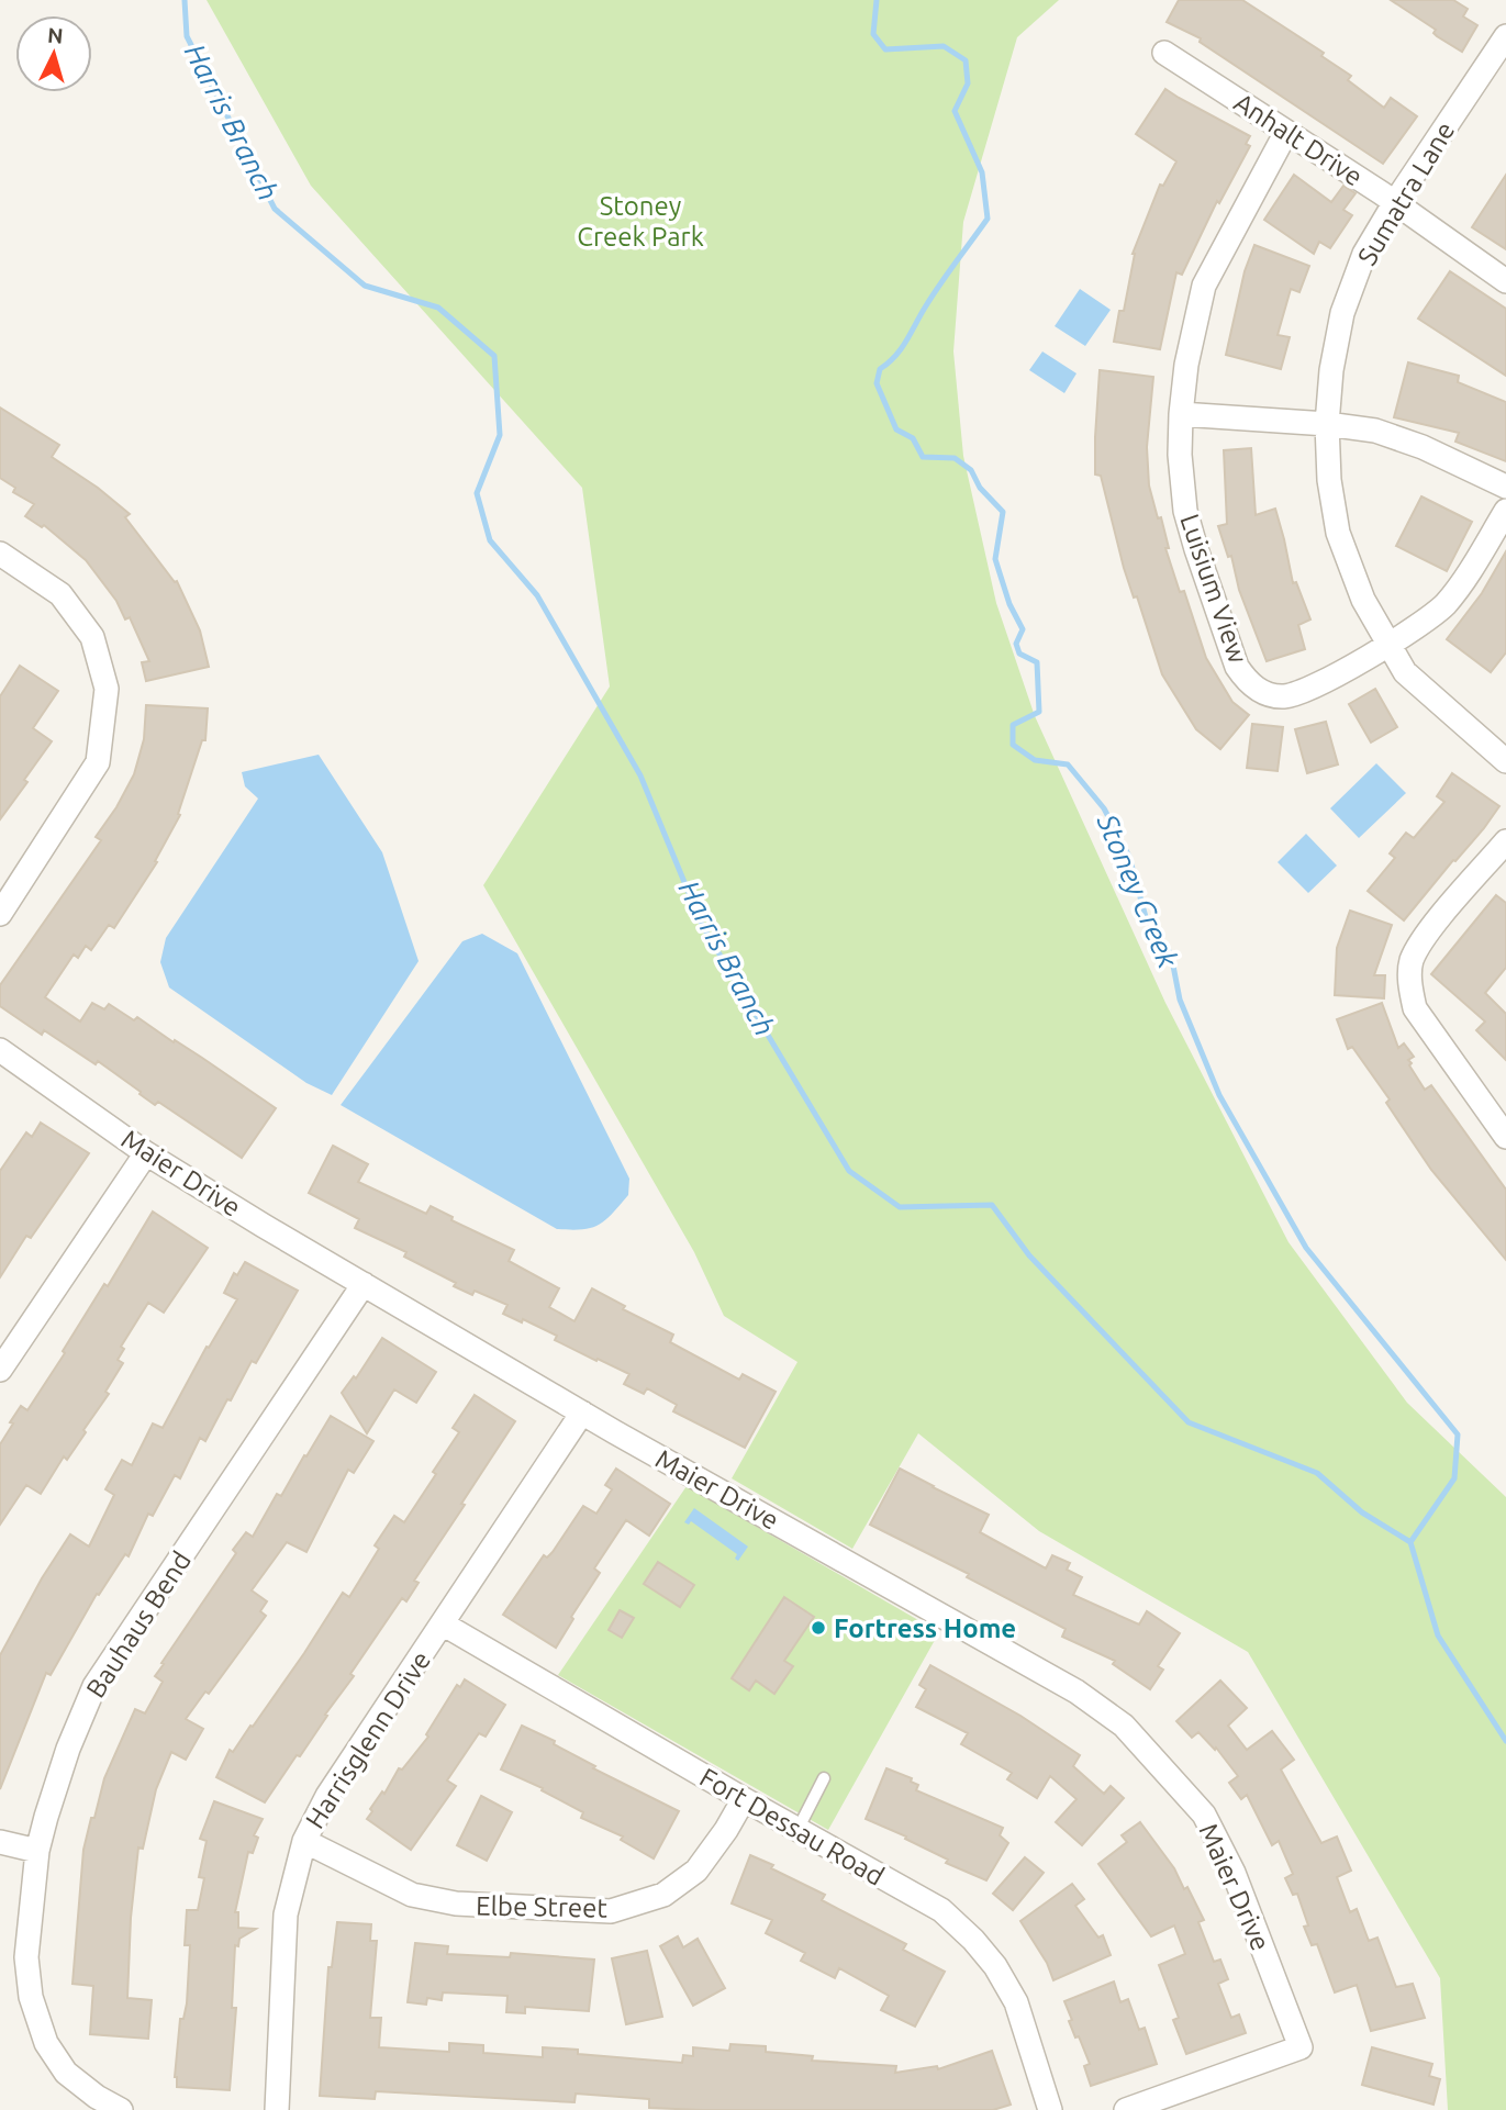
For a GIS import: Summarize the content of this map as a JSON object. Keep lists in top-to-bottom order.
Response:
{
  "streets": {
    "street": [
      "Anhalt Drive",
      "Sumatra Lane",
      "Luisium View",
      "Maier Drive",
      "Bauhaus Bend",
      "Harrisglenn Drive",
      "Fort Dessau Road",
      "Elbe Street"
    ]
  },
  "crossings": [
    ["Anhalt Drive", "Sumatra Lane"],
    ["Anhalt Drive", "Luisium View"],
    ["Sumatra Lane", "Luisium View"],
    ["Maier Drive", "Bauhaus Bend"],
    ["Maier Drive", "Harrisglenn Drive"],
    ["Harrisglenn Drive", "Fort Dessau Road"],
    ["Harrisglenn Drive", "Elbe Street"],
    ["Fort Dessau Road", "Elbe Street"]
  ],
  "water": ["Harris Branch", "Stoney Creek"],
  "parks": ["Stoney Creek Park"],
  "places": ["Fortress Home"],
  "north": "top"
}
